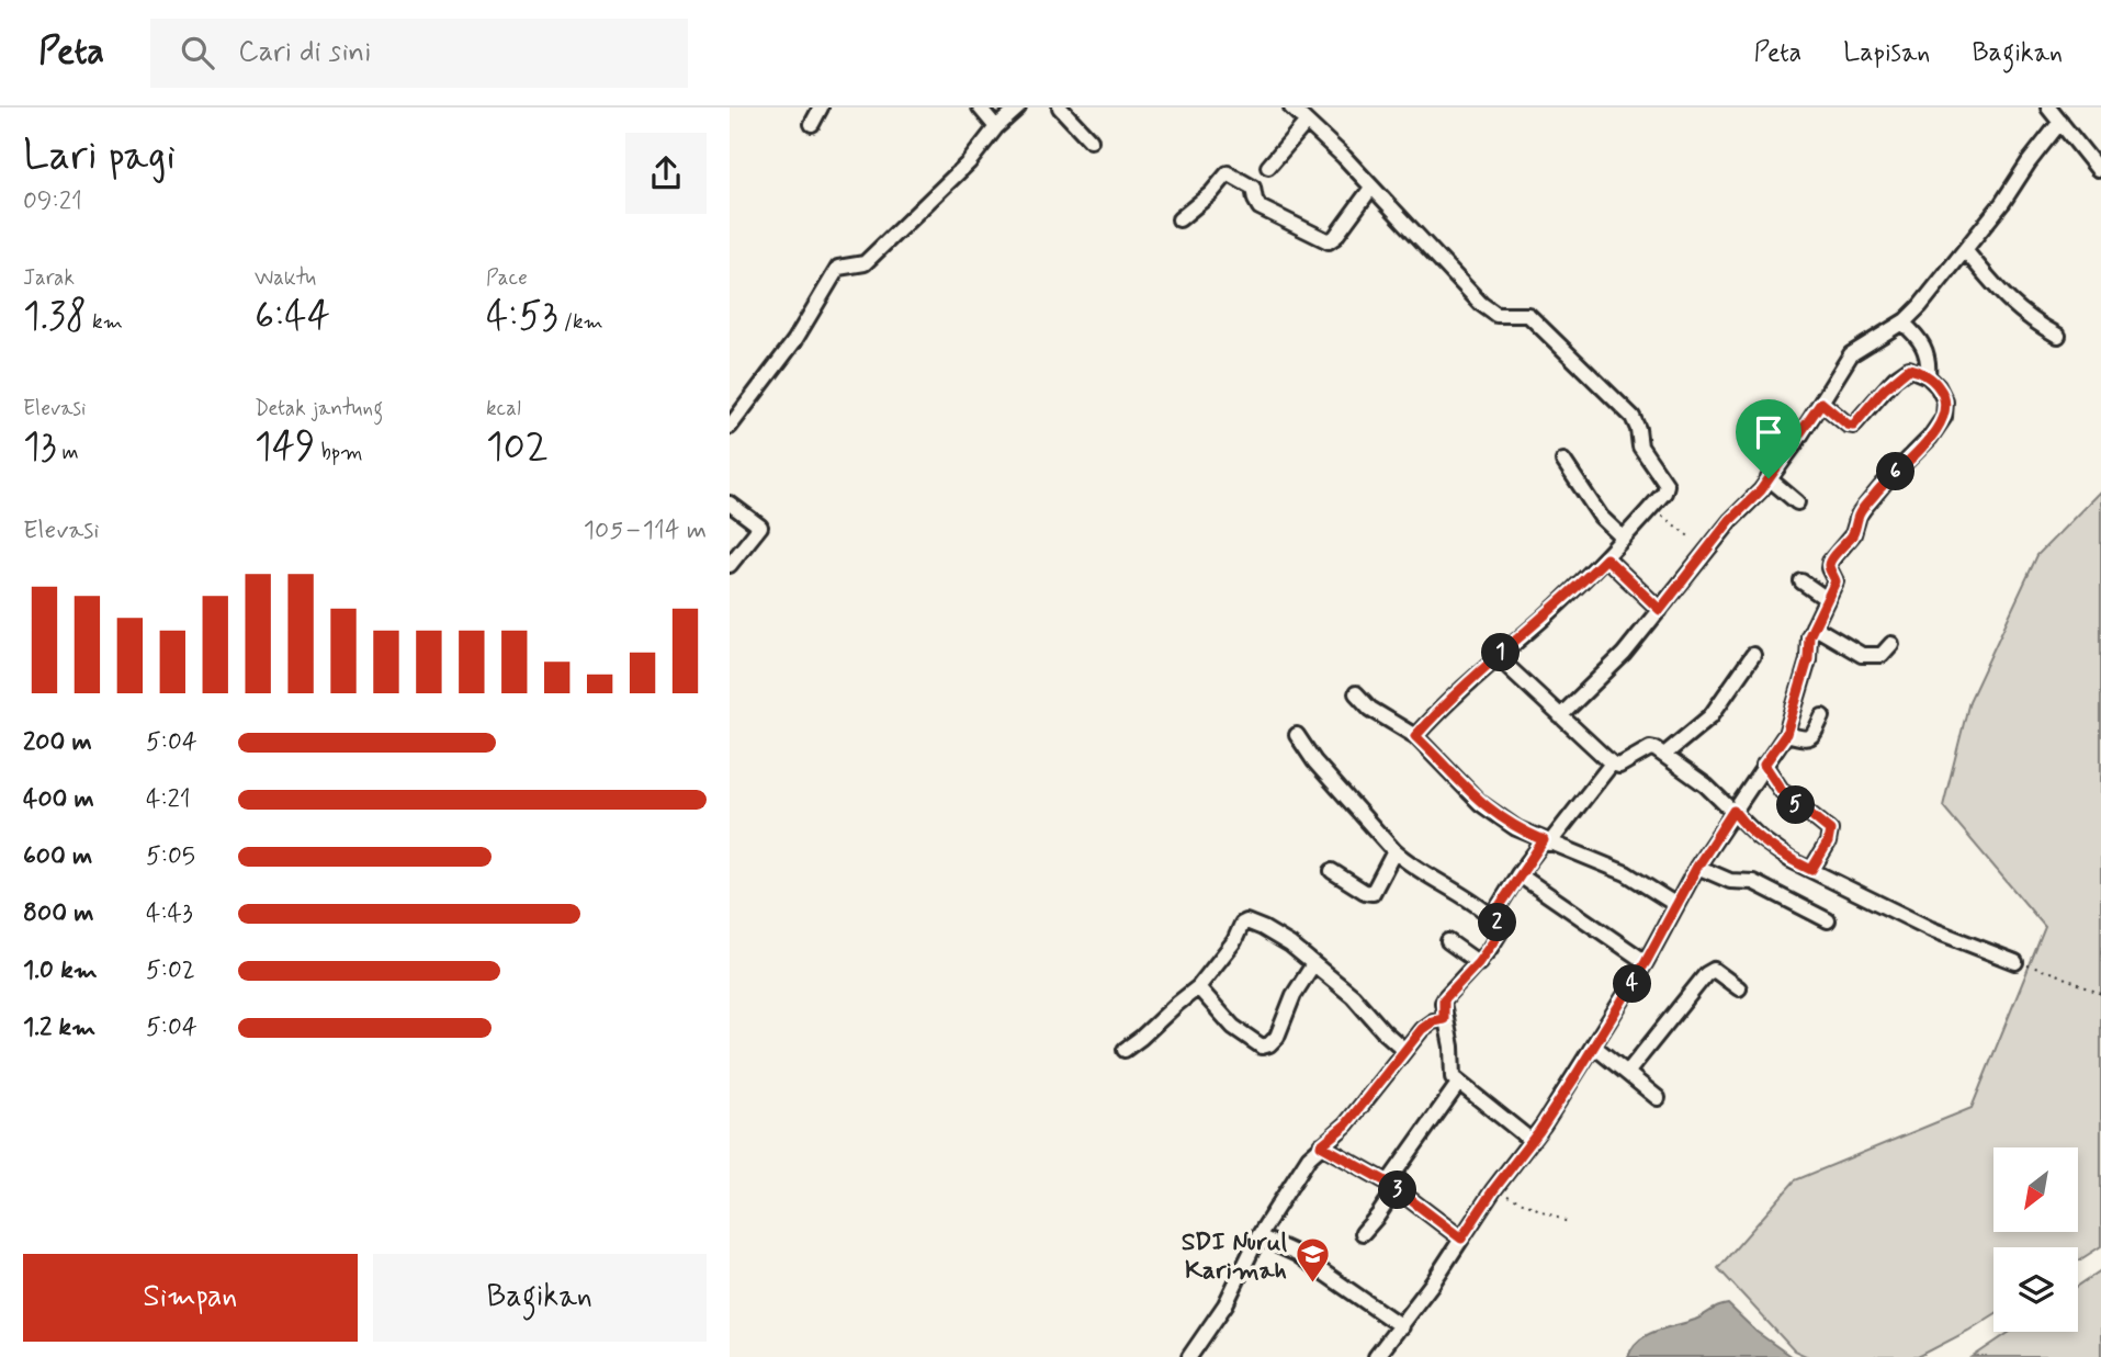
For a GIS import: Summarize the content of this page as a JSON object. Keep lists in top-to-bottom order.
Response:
{
  "places": {
    "school or university": ["SDI Nurul Karimah"]
  },
  "north": "bottom left",
  "page": {
    "header": "Peta",
    "search": "Cari di sini",
    "nav": ["Peta", "Lapisan", "Bagikan"],
    "heading": ["Lari pagi", "09:21"],
    "stats": [
      ["Jarak", "1.38 km"],
      ["Waktu", "6:44"],
      ["Pace", "4:53 /km"],
      ["Elevasi", "13 m"],
      ["Detak jantung", "149 bpm"],
      ["kcal", "102"]
    ],
    "pins": [
      "6",
      "1",
      "5",
      "2",
      "4",
      "3"
    ],
    "chart": ["Elevasi", "105–114 m"],
    "list": [
      {
        "name": "200 m",
        "note": "5:04"
      },
      {
        "name": "400 m",
        "note": "4:21"
      },
      {
        "name": "600 m",
        "note": "5:05"
      },
      {
        "name": "800 m",
        "note": "4:43"
      },
      {
        "name": "1.0 km",
        "note": "5:02"
      },
      {
        "name": "1.2 km",
        "note": "5:04"
      }
    ],
    "buttons": ["Simpan", "Bagikan"]
  }
}
